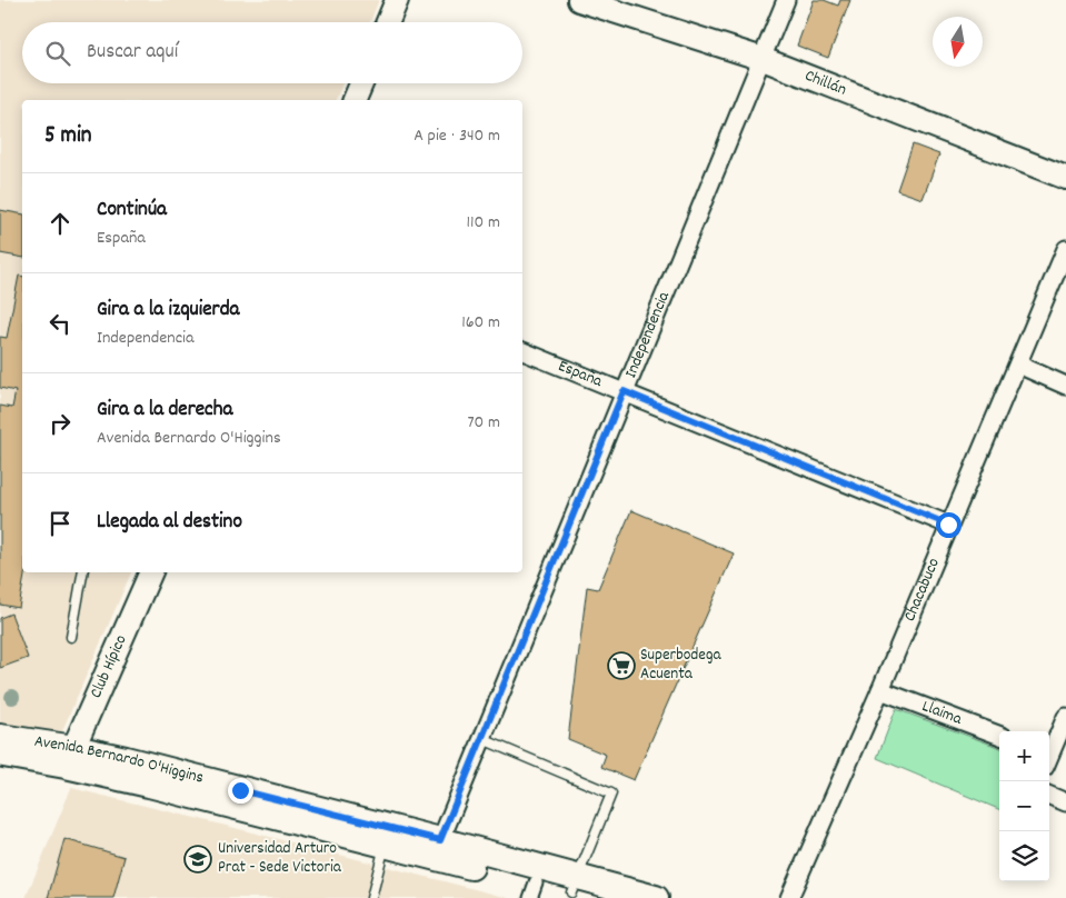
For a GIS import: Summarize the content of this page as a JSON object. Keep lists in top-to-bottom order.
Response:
{
  "streets": {
    "main road": ["Avenida Bernardo O'Higgins"],
    "street": [
      "Chillán",
      "Independencia",
      "España",
      "Chacabuco",
      "Club Hípico",
      "Llaima"
    ]
  },
  "crossings": [
    ["Chillán", "Independencia"],
    ["Independencia", "España"],
    ["Independencia", "Avenida Bernardo O'Higgins"],
    ["España", "Chacabuco"],
    ["Chacabuco", "Llaima"],
    ["Club Hípico", "Avenida Bernardo O'Higgins"]
  ],
  "places": {
    "supermarket": ["Superbodega Acuenta"],
    "school or university": ["Universidad Arturo Prat - Sede Victoria"]
  },
  "north": "bottom",
  "page": {
    "search": "Buscar aquí",
    "heading": ["5 min", "A pie · 340 m"],
    "list": [
      ["Continúa", "España", "110 m"],
      ["Gira a la izquierda", "Independencia", "160 m"],
      ["Gira a la derecha", "Avenida Bernardo O'Higgins", "70 m"],
      "Llegada al destino"
    ],
    "map_buttons": ["+", "−"]
  }
}
